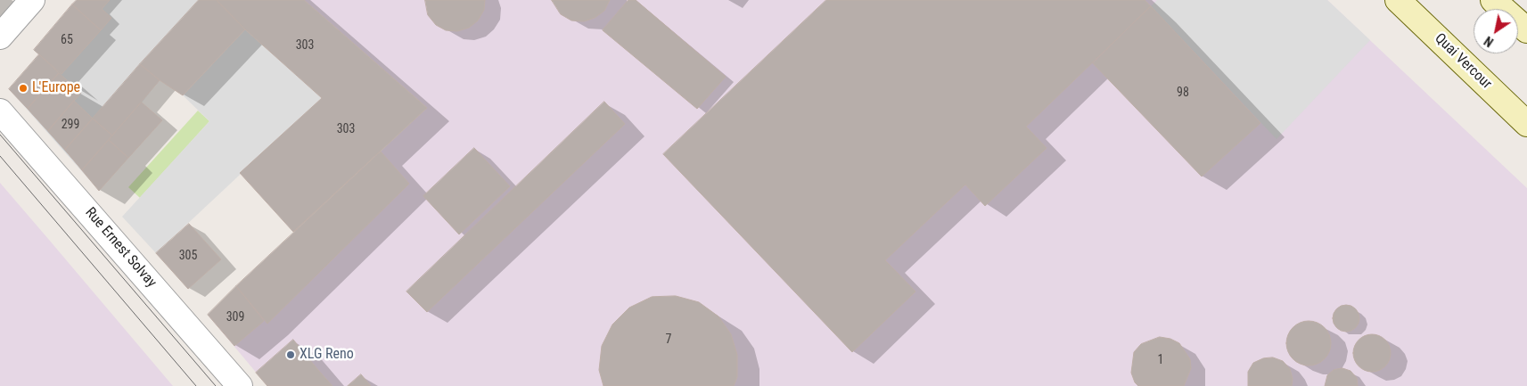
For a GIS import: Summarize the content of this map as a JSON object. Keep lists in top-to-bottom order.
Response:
{
  "streets": {
    "main road": ["Quai Vercour"],
    "street": ["Rue Ernest Solvay"]
  },
  "places": ["L'Europe", "XLG Reno"],
  "house_numbers": [
    "65",
    "303",
    "98",
    "299",
    "303",
    "305",
    "309",
    "7",
    "1"
  ],
  "north": "bottom left"
}
